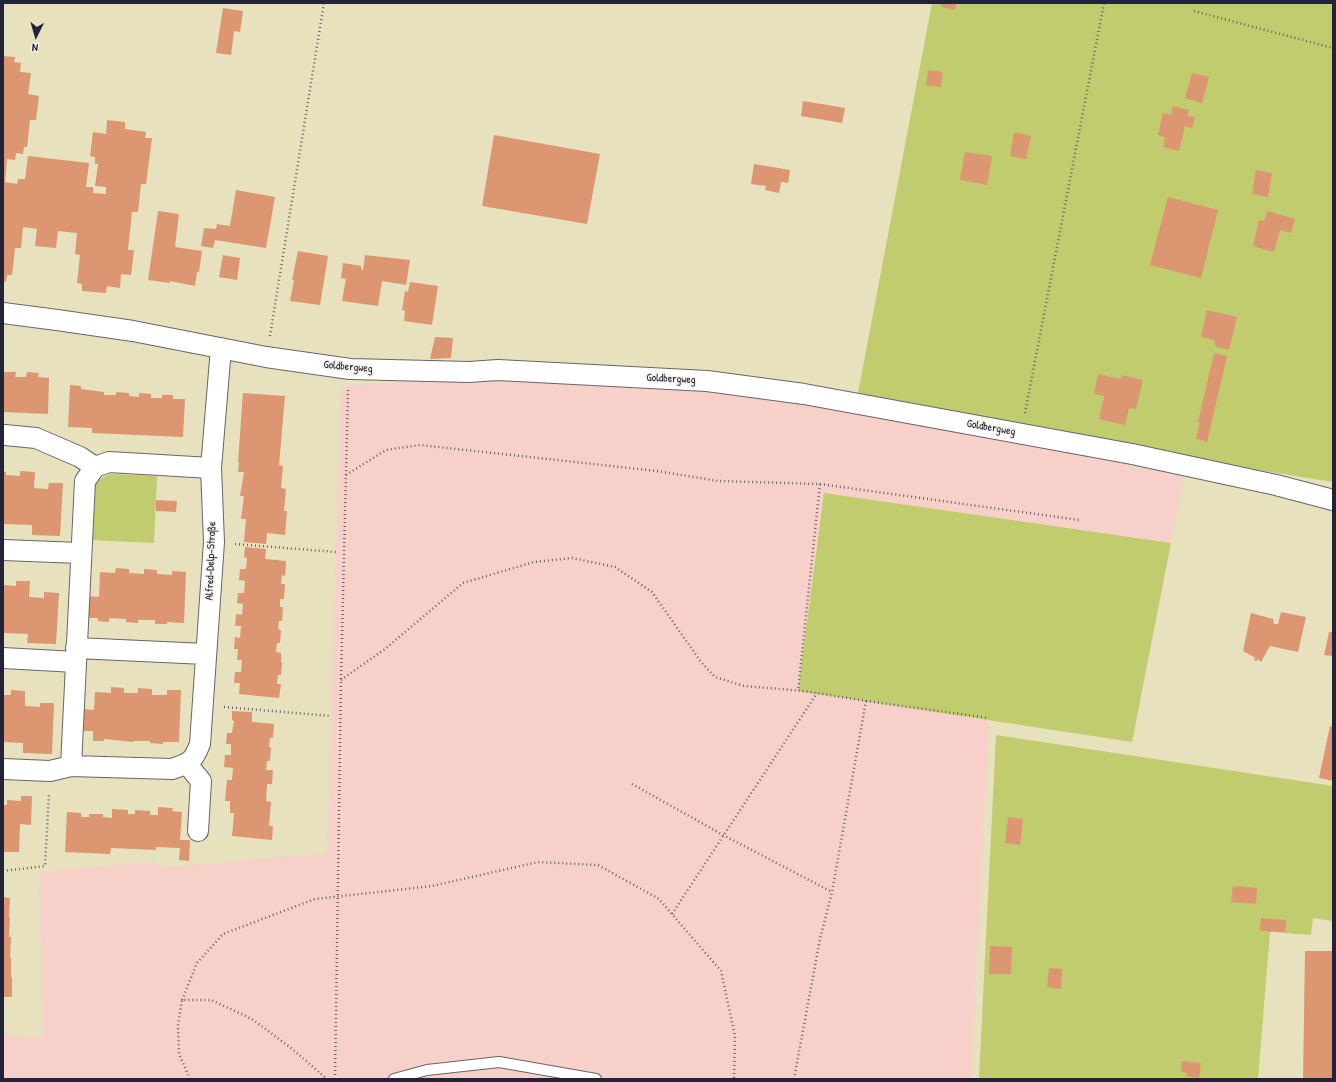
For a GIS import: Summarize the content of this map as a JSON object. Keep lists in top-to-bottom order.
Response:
{
  "streets": {
    "street": ["Goldbergweg", "Alfred-Delp-Straße"]
  },
  "crossings": [
    ["Goldbergweg", "Alfred-Delp-Straße"]
  ],
  "north": "bottom"
}
